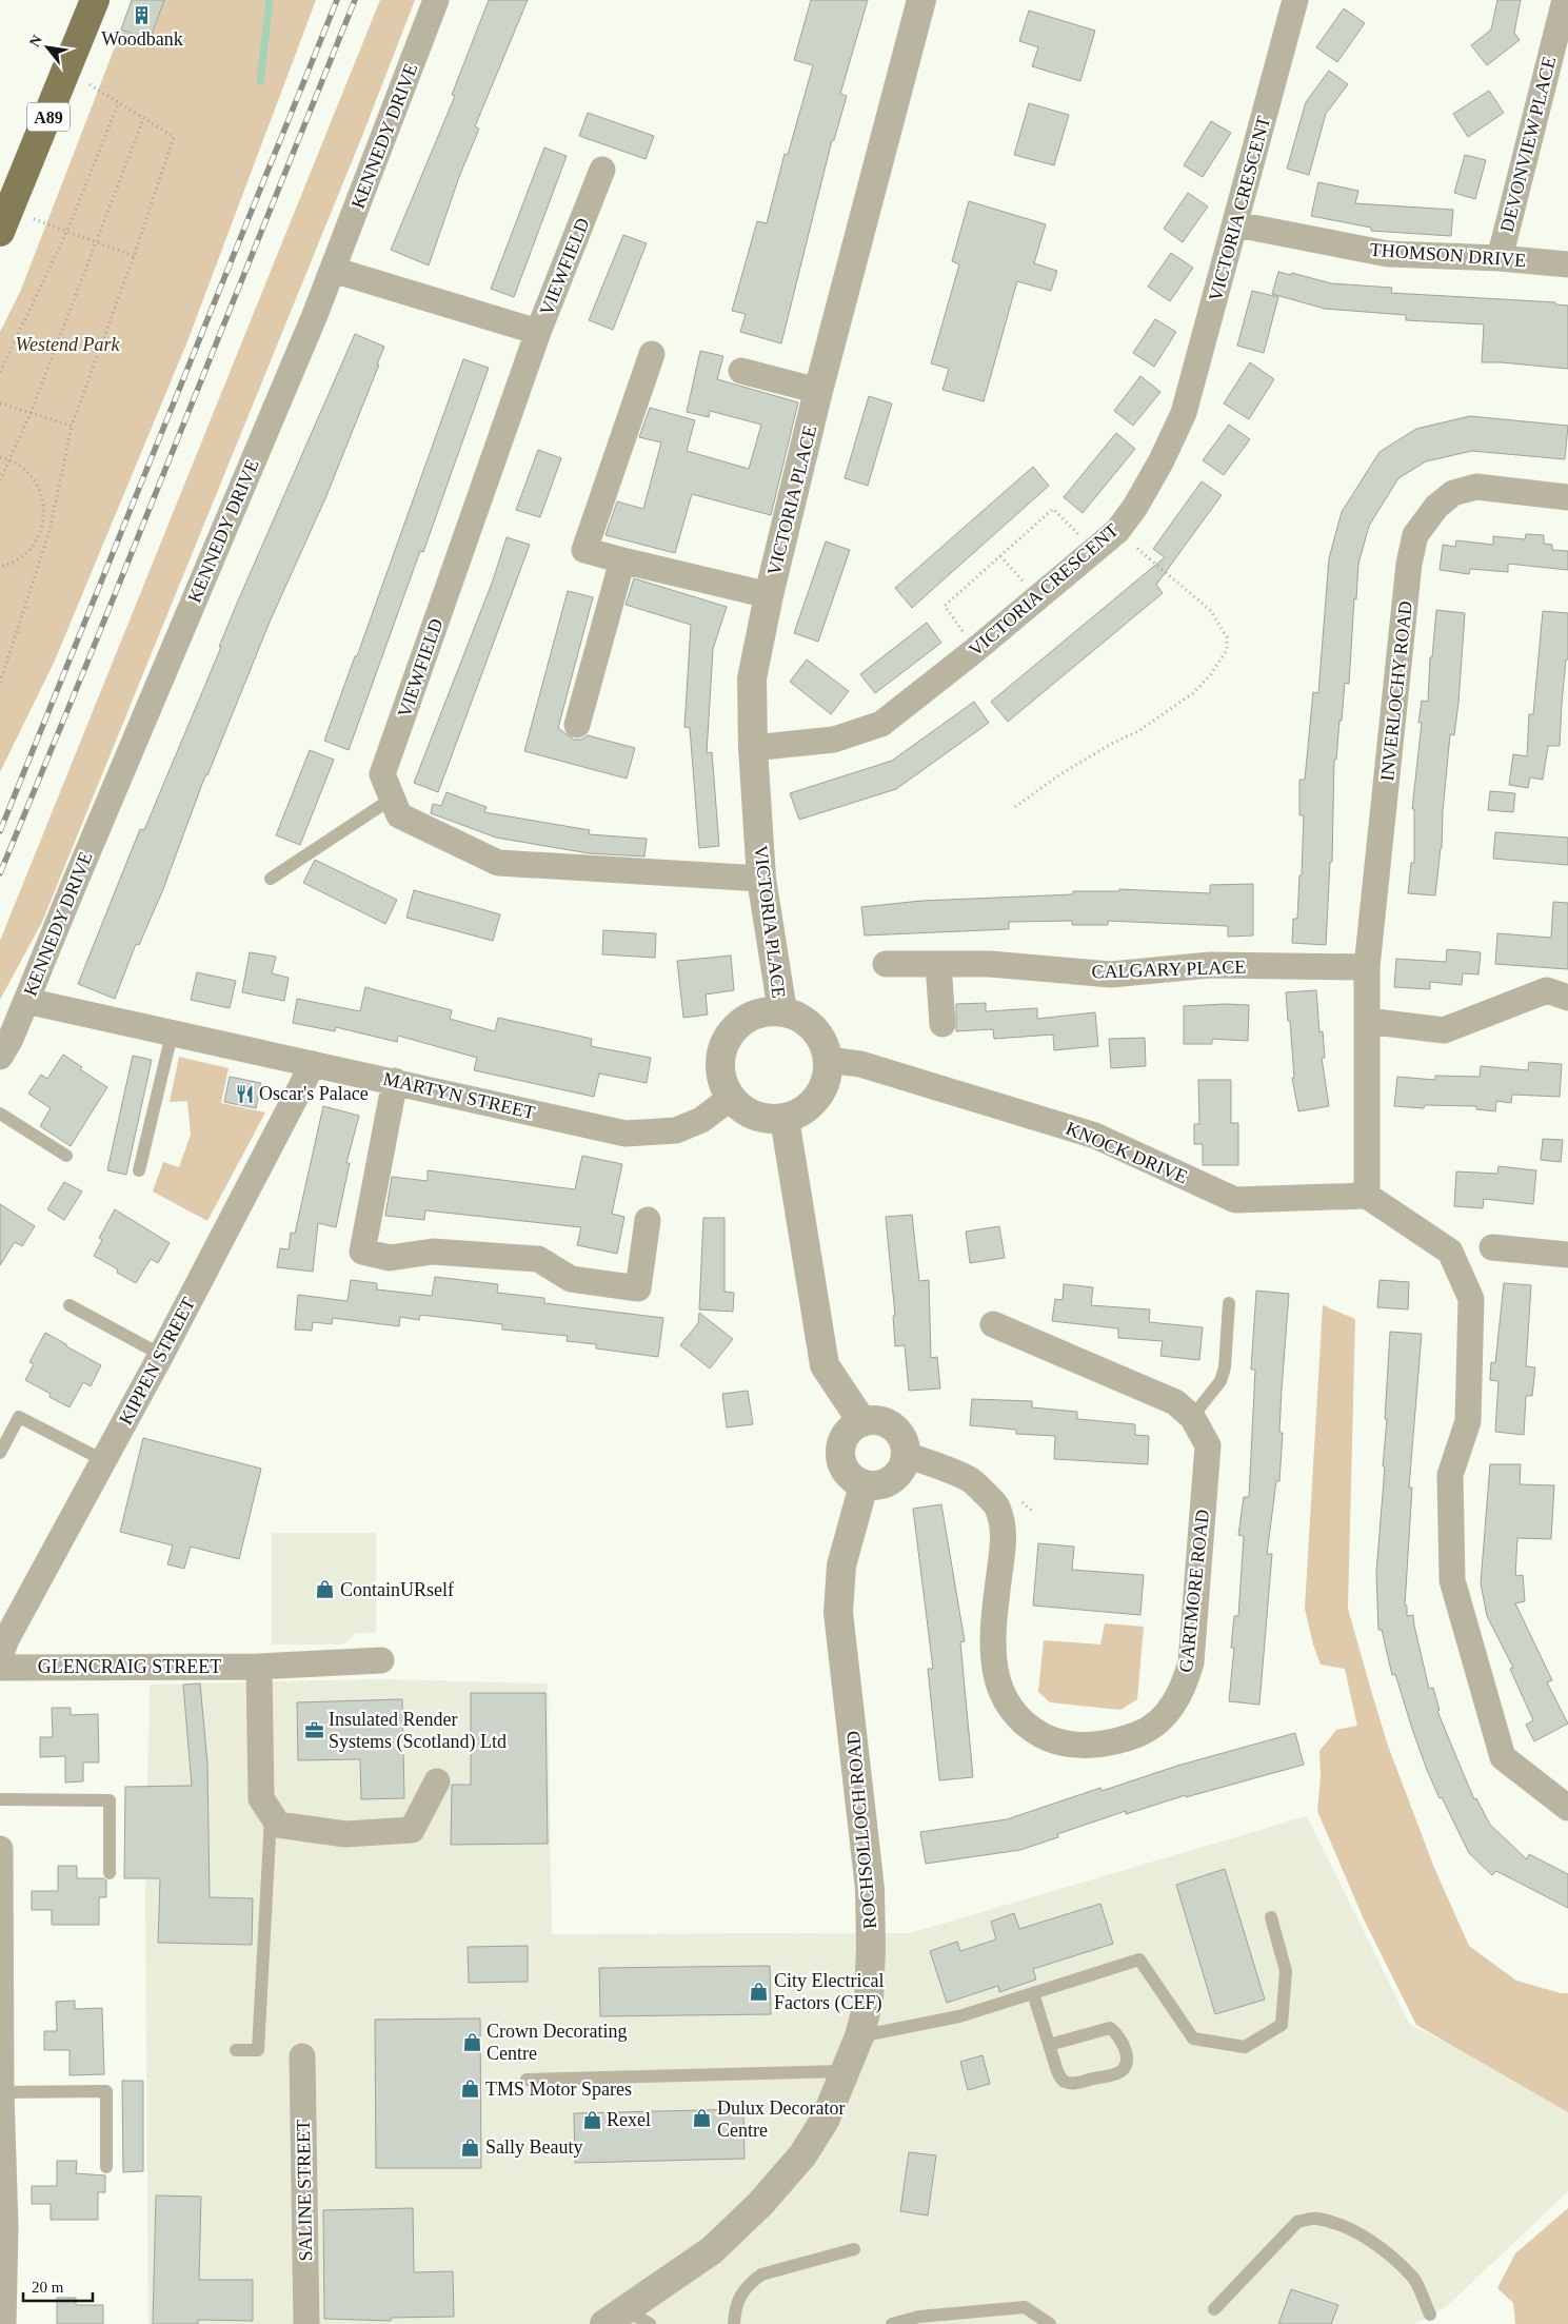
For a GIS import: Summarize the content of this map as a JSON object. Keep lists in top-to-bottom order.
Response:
{
  "streets": {
    "main road": ["A89"],
    "street": [
      "KENNEDY DRIVE",
      "DEVONVIEW PLACE",
      "VICTORIA CRESCENT",
      "THOMSON DRIVE",
      "VIEWFIELD",
      "VICTORIA PLACE",
      "INVERLOCHY ROAD",
      "CALGARY PLACE",
      "MARTYN STREET",
      "KNOCK DRIVE",
      "KIPPEN STREET",
      "GARTMORE ROAD",
      "GLENCRAIG STREET",
      "ROCHSOLLOCH ROAD",
      "SALINE STREET"
    ]
  },
  "crossings": [
    ["KENNEDY DRIVE", "MARTYN STREET"],
    ["DEVONVIEW PLACE", "THOMSON DRIVE"],
    ["VICTORIA CRESCENT", "THOMSON DRIVE"],
    ["VICTORIA CRESCENT", "VICTORIA PLACE"],
    ["VIEWFIELD", "VICTORIA PLACE"],
    ["VICTORIA PLACE", "MARTYN STREET"],
    ["VICTORIA PLACE", "KNOCK DRIVE"],
    ["INVERLOCHY ROAD", "CALGARY PLACE"],
    ["INVERLOCHY ROAD", "KNOCK DRIVE"],
    ["MARTYN STREET", "KNOCK DRIVE"],
    ["MARTYN STREET", "KIPPEN STREET"],
    ["GARTMORE ROAD", "ROCHSOLLOCH ROAD"]
  ],
  "parks": ["Westend Park"],
  "places": {
    "building": ["Woodbank"],
    "restaurant": ["Oscar's Palace"],
    "shop": [
      "ContainURself",
      "City Electrical Factors (CEF)",
      "Crown Decorating Centre",
      "TMS Motor Spares",
      "Dulux Decorator Centre",
      "Rexel",
      "Sally Beauty"
    ],
    "office": ["Insulated Render Systems (Scotland) Ltd"]
  },
  "scale_bar": "20 m",
  "north": "top left"
}
